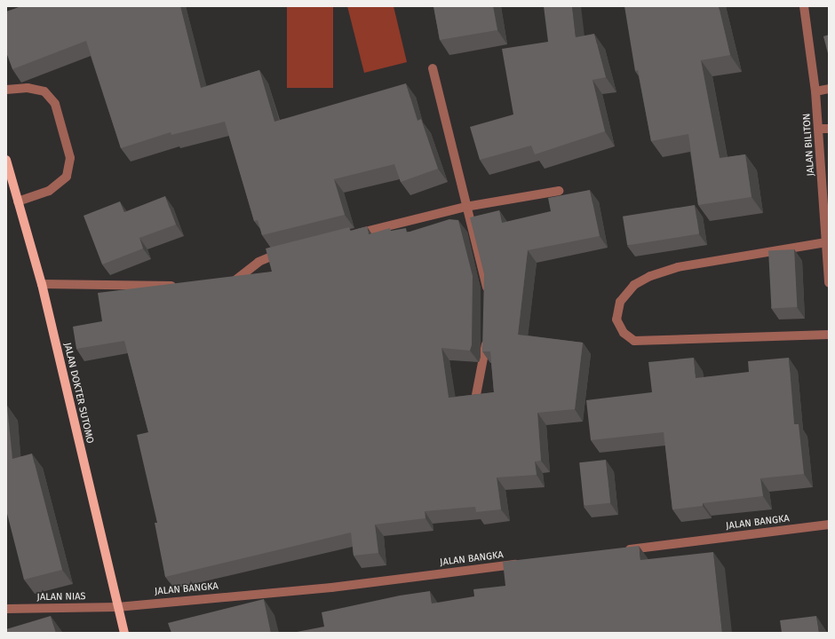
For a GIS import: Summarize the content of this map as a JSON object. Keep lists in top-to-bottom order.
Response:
{
  "streets": {
    "main road": ["JALAN DOKTER SUTOMO"],
    "street": ["JALAN BILITON", "JALAN BANGKA", "JALAN NIAS"]
  },
  "crossings": [
    ["JALAN DOKTER SUTOMO", "JALAN BANGKA"],
    ["JALAN DOKTER SUTOMO", "JALAN NIAS"],
    ["JALAN BANGKA", "JALAN NIAS"]
  ]
}
